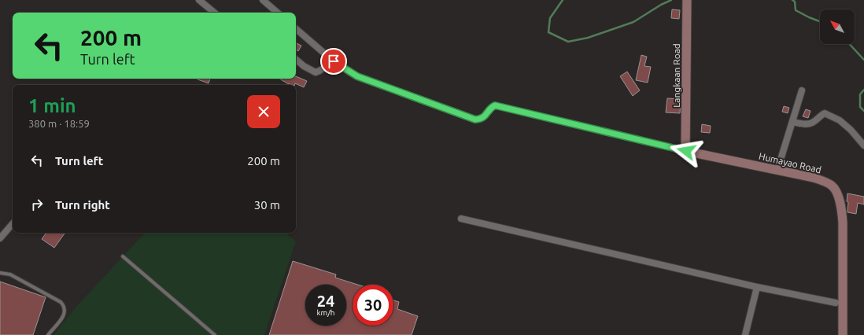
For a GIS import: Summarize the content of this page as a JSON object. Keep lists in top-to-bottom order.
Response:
{
  "streets": {
    "street": ["Langkaan Road", "Humayao Road"]
  },
  "crossings": [
    ["Langkaan Road", "Humayao Road"]
  ],
  "north": "top left",
  "page": {
    "turn": ["200 m", "Turn left"],
    "heading": ["1 min", "380 m · 18:59"],
    "list": [
      {
        "name": "Turn left",
        "value": "200 m"
      },
      {
        "name": "Turn right",
        "value": "30 m"
      }
    ],
    "speed": "24 km/h",
    "limit": "30"
  }
}
